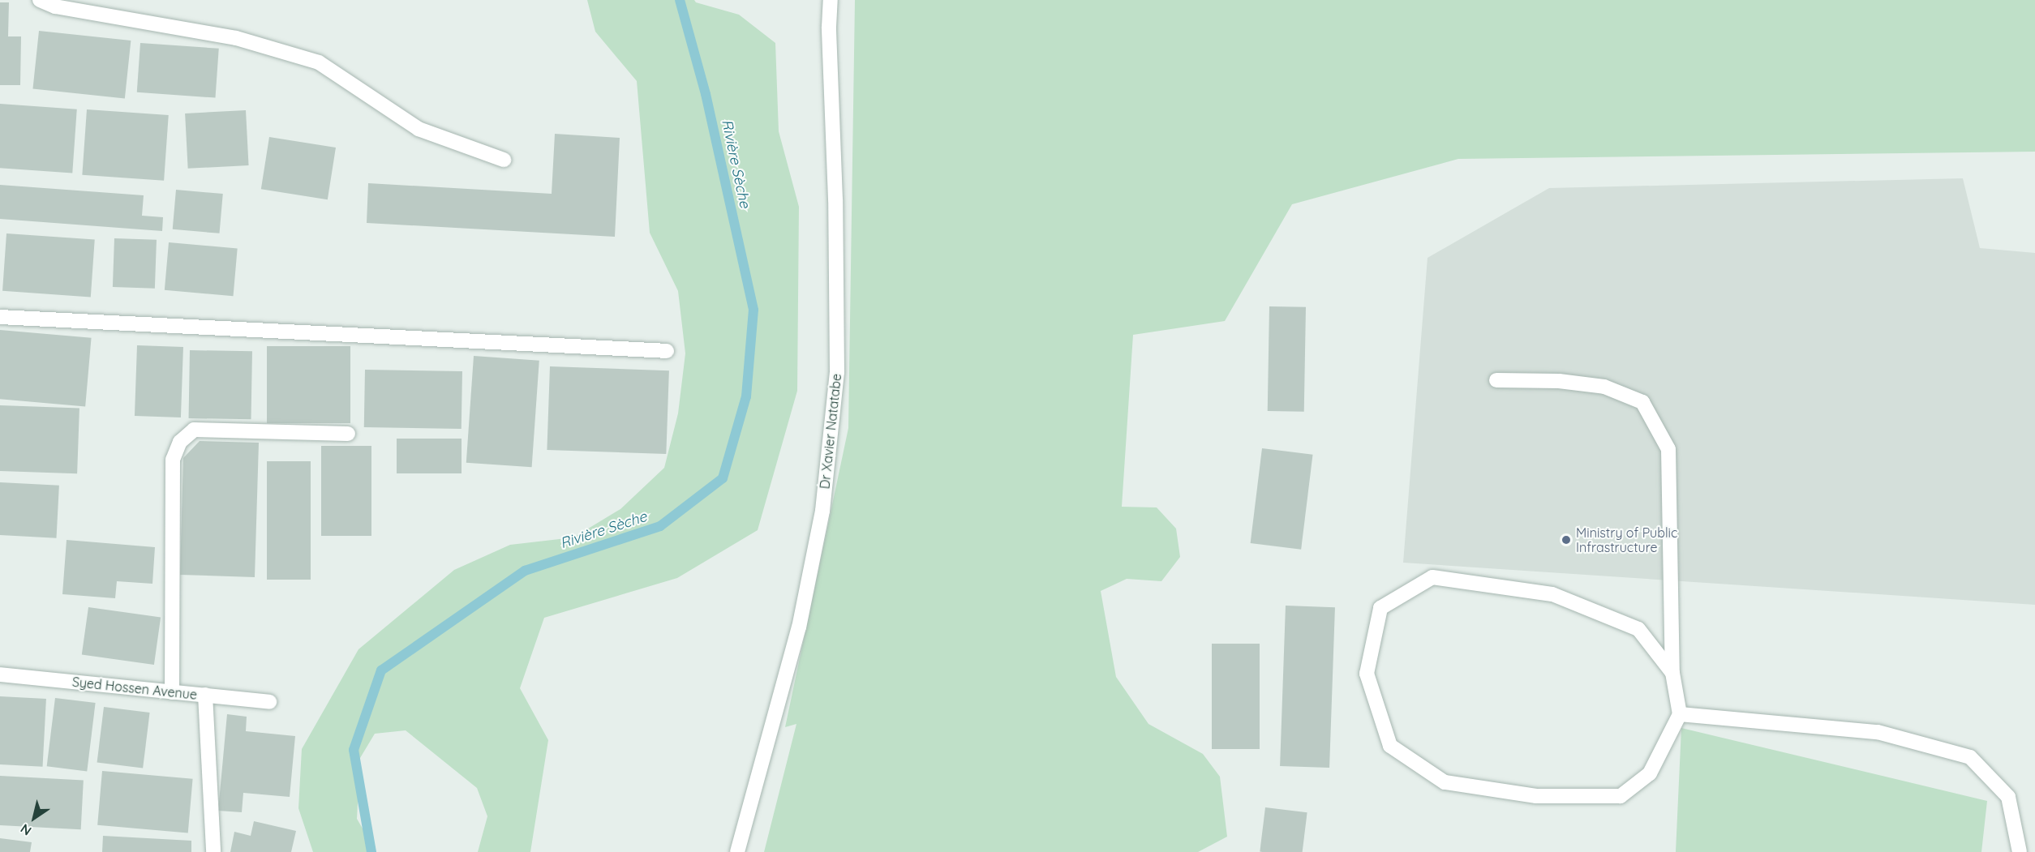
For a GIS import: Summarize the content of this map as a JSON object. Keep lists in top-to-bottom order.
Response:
{
  "streets": {
    "street": ["Dr Xavier Natatabe", "Syed Hossen Avenue"]
  },
  "water": ["Rivière Sèche"],
  "places": ["Ministry of Public Infrastructure"],
  "north": "bottom left"
}
